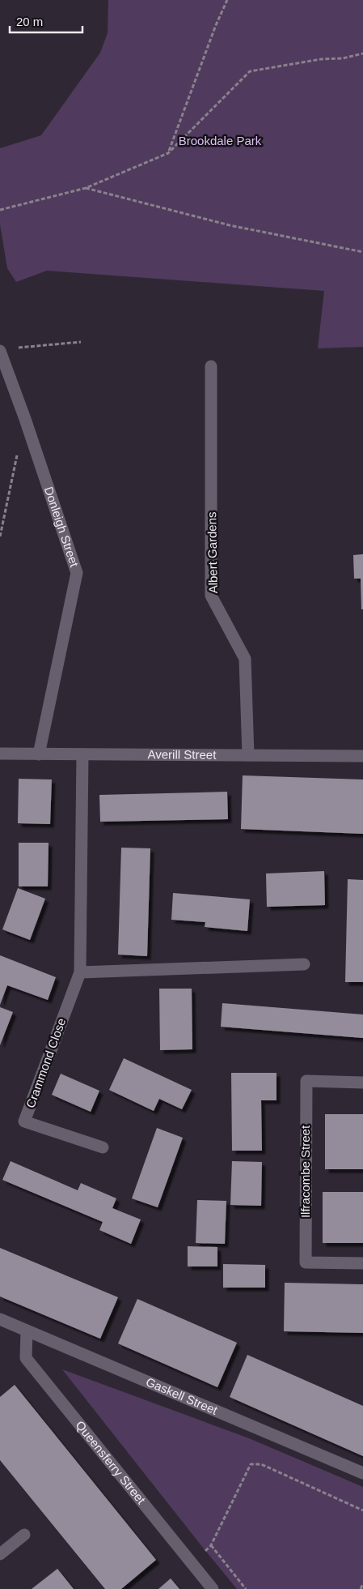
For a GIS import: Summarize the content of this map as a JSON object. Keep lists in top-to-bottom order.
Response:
{
  "streets": {
    "street": [
      "Donleigh Street",
      "Albert Gardens",
      "Averill Street",
      "Crammond Close",
      "Ilfracombe Street",
      "Gaskell Street",
      "Queensferry Street"
    ]
  },
  "crossings": [
    ["Donleigh Street", "Averill Street"],
    ["Albert Gardens", "Averill Street"],
    ["Averill Street", "Crammond Close"],
    ["Gaskell Street", "Queensferry Street"]
  ],
  "parks": ["Brookdale Park"],
  "scale_bar": "20 m"
}
